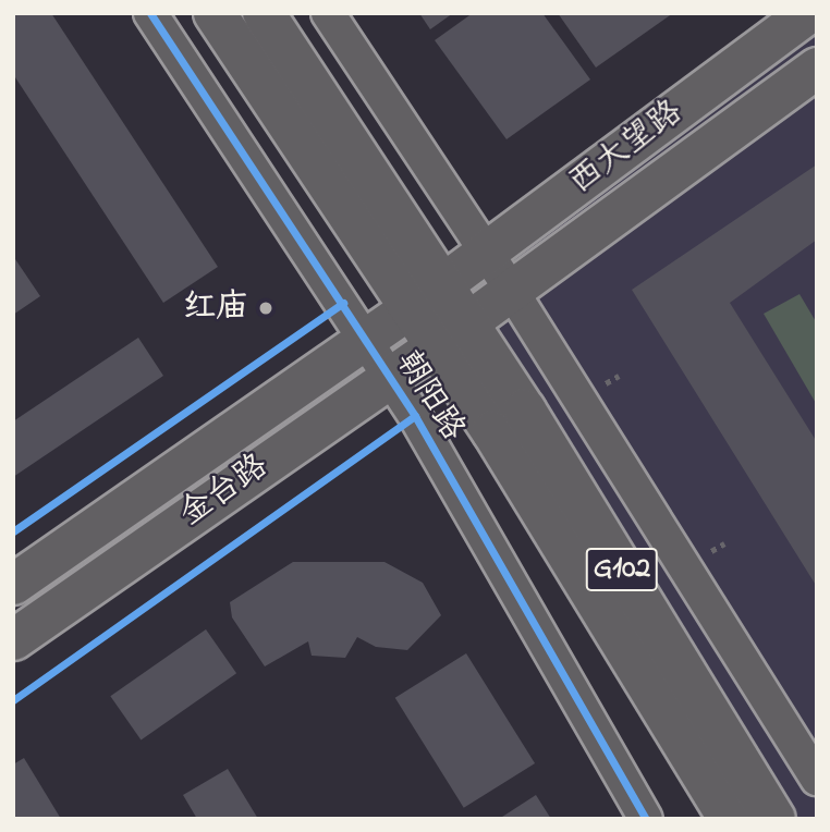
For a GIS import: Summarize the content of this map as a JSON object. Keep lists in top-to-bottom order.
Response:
{
  "streets": {
    "highway": ["朝阳路", "G102"],
    "main road": ["西大望路", "金台路"]
  },
  "crossings": [
    ["西大望路", "朝阳路"],
    ["西大望路", "金台路"],
    ["西大望路", "G102"],
    ["朝阳路", "金台路"]
  ],
  "places": ["红庙"]
}
